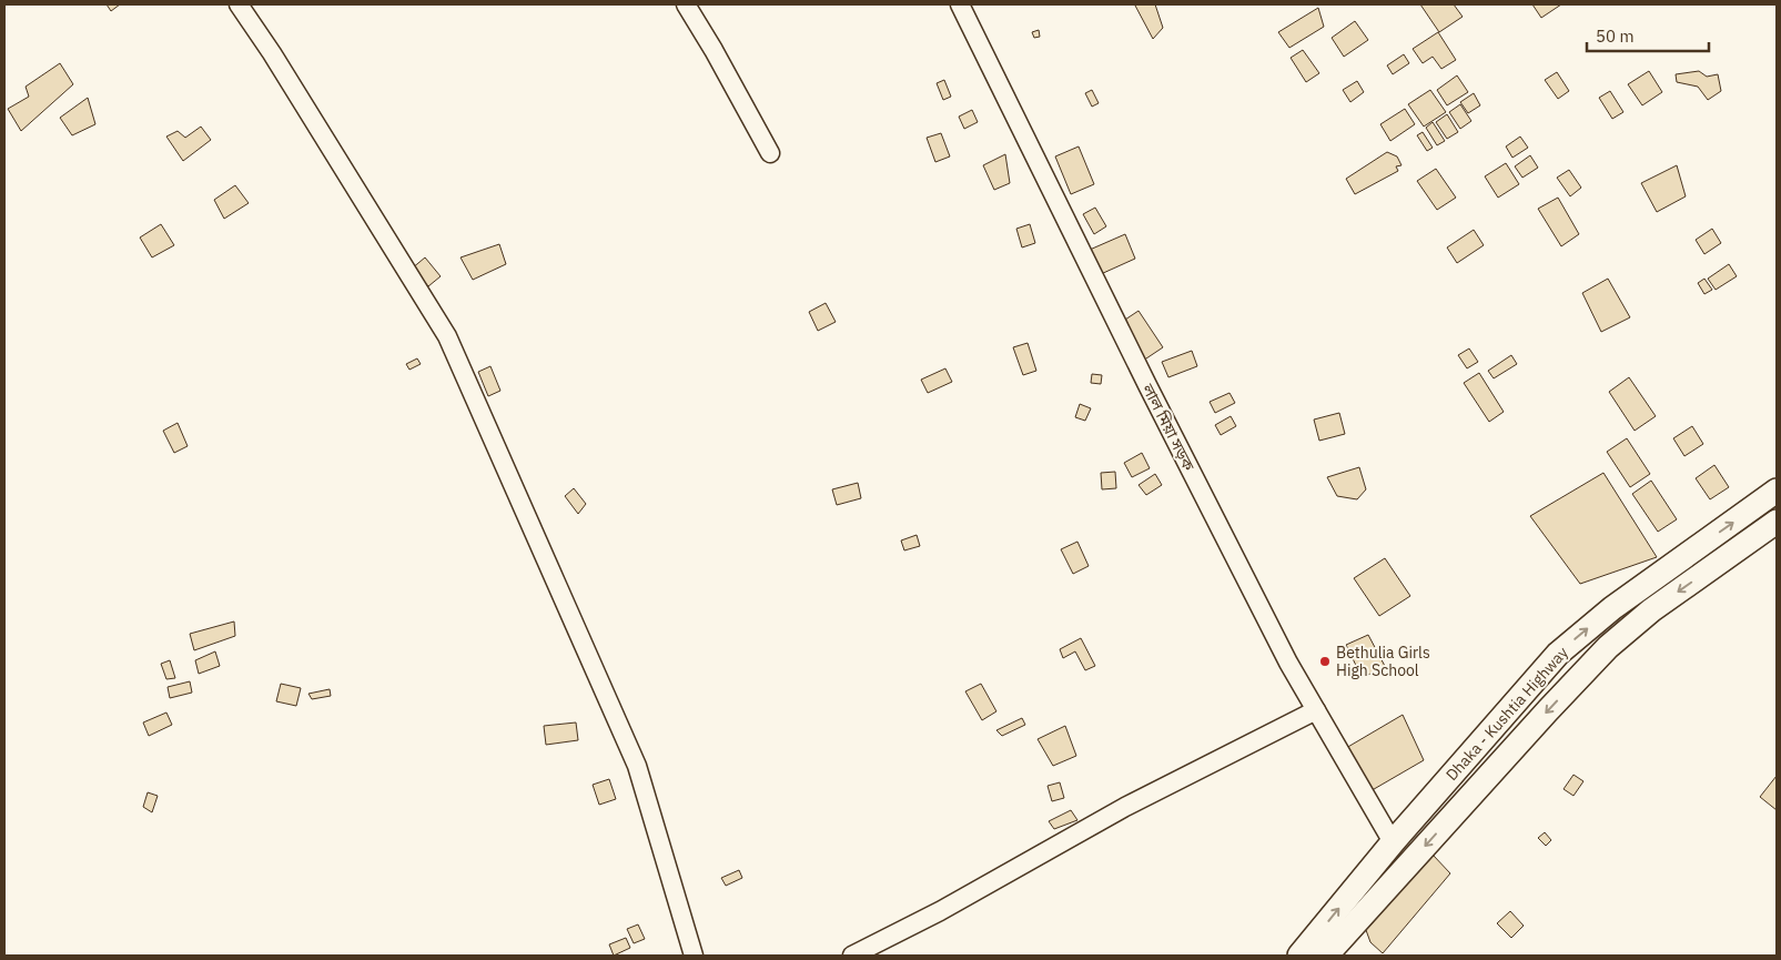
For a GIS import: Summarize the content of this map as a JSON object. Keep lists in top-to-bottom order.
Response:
{
  "streets": {
    "main road": ["Dhaka - Kushtia Highway"],
    "street": ["লাল মিয়া সড়ক"]
  },
  "crossings": [
    ["লাল মিয়া সড়ক", "Dhaka - Kushtia Highway"]
  ],
  "places": ["Bethulia Girls High School"],
  "scale_bar": "50 m"
}
